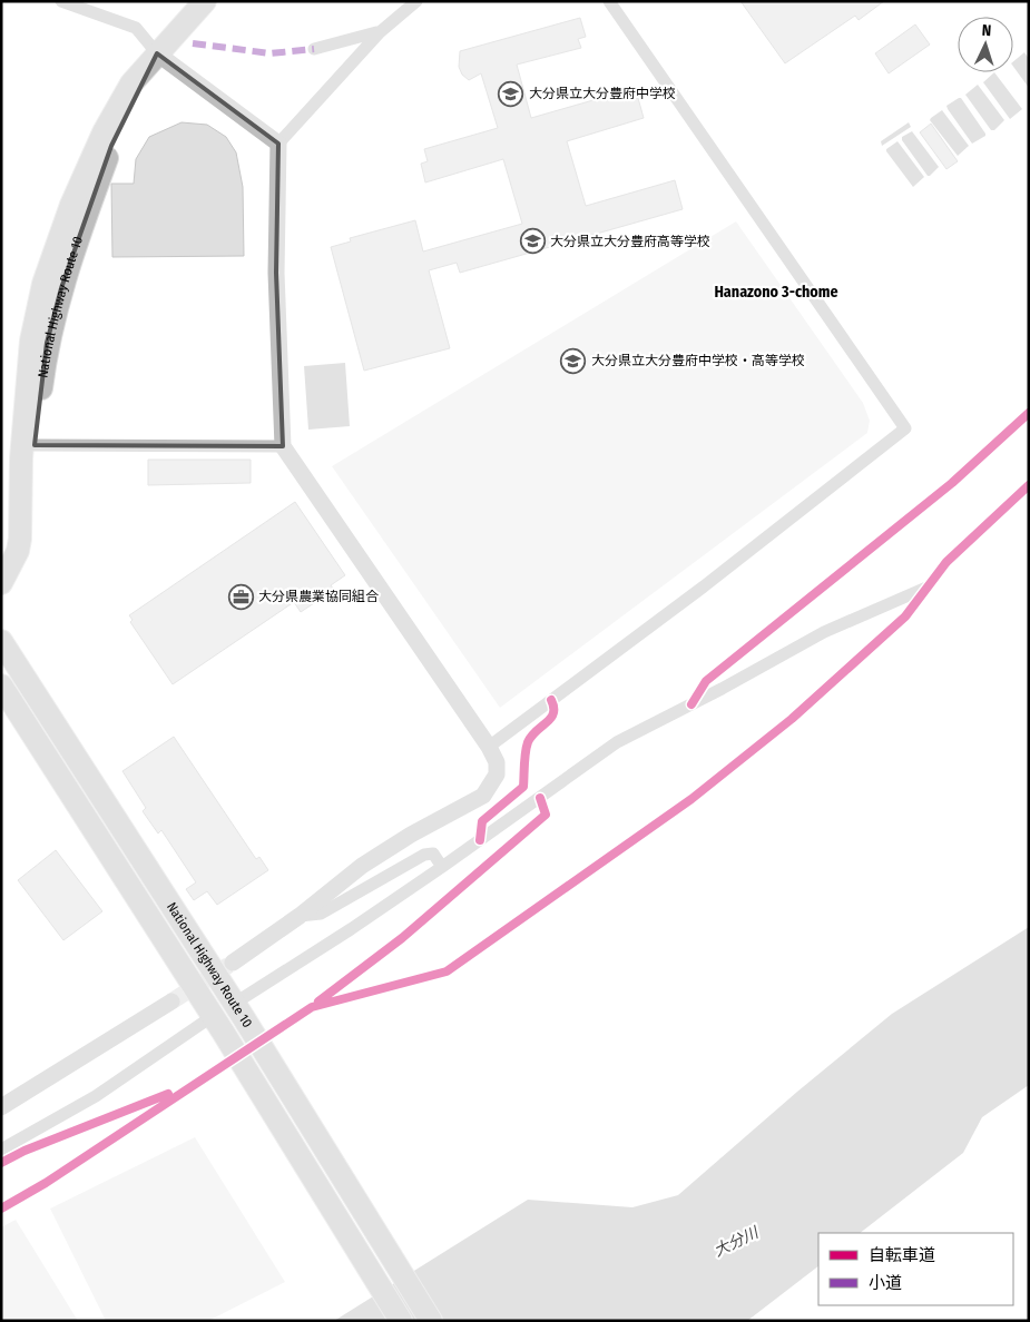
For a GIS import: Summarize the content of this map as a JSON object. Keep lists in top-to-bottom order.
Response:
{
  "streets": {
    "highway": ["National Highway Route 10"]
  },
  "districts": ["Hanazono 3-chome"],
  "water": ["大分川"],
  "places": {
    "school or university": ["大分県立大分豊府中学校", "大分県立大分豊府高等学校", "大分県立大分豊府中学校・高等学校"],
    "office": ["大分県農業協同組合"]
  },
  "legend": ["自転車道", "小道"],
  "north": "top"
}
